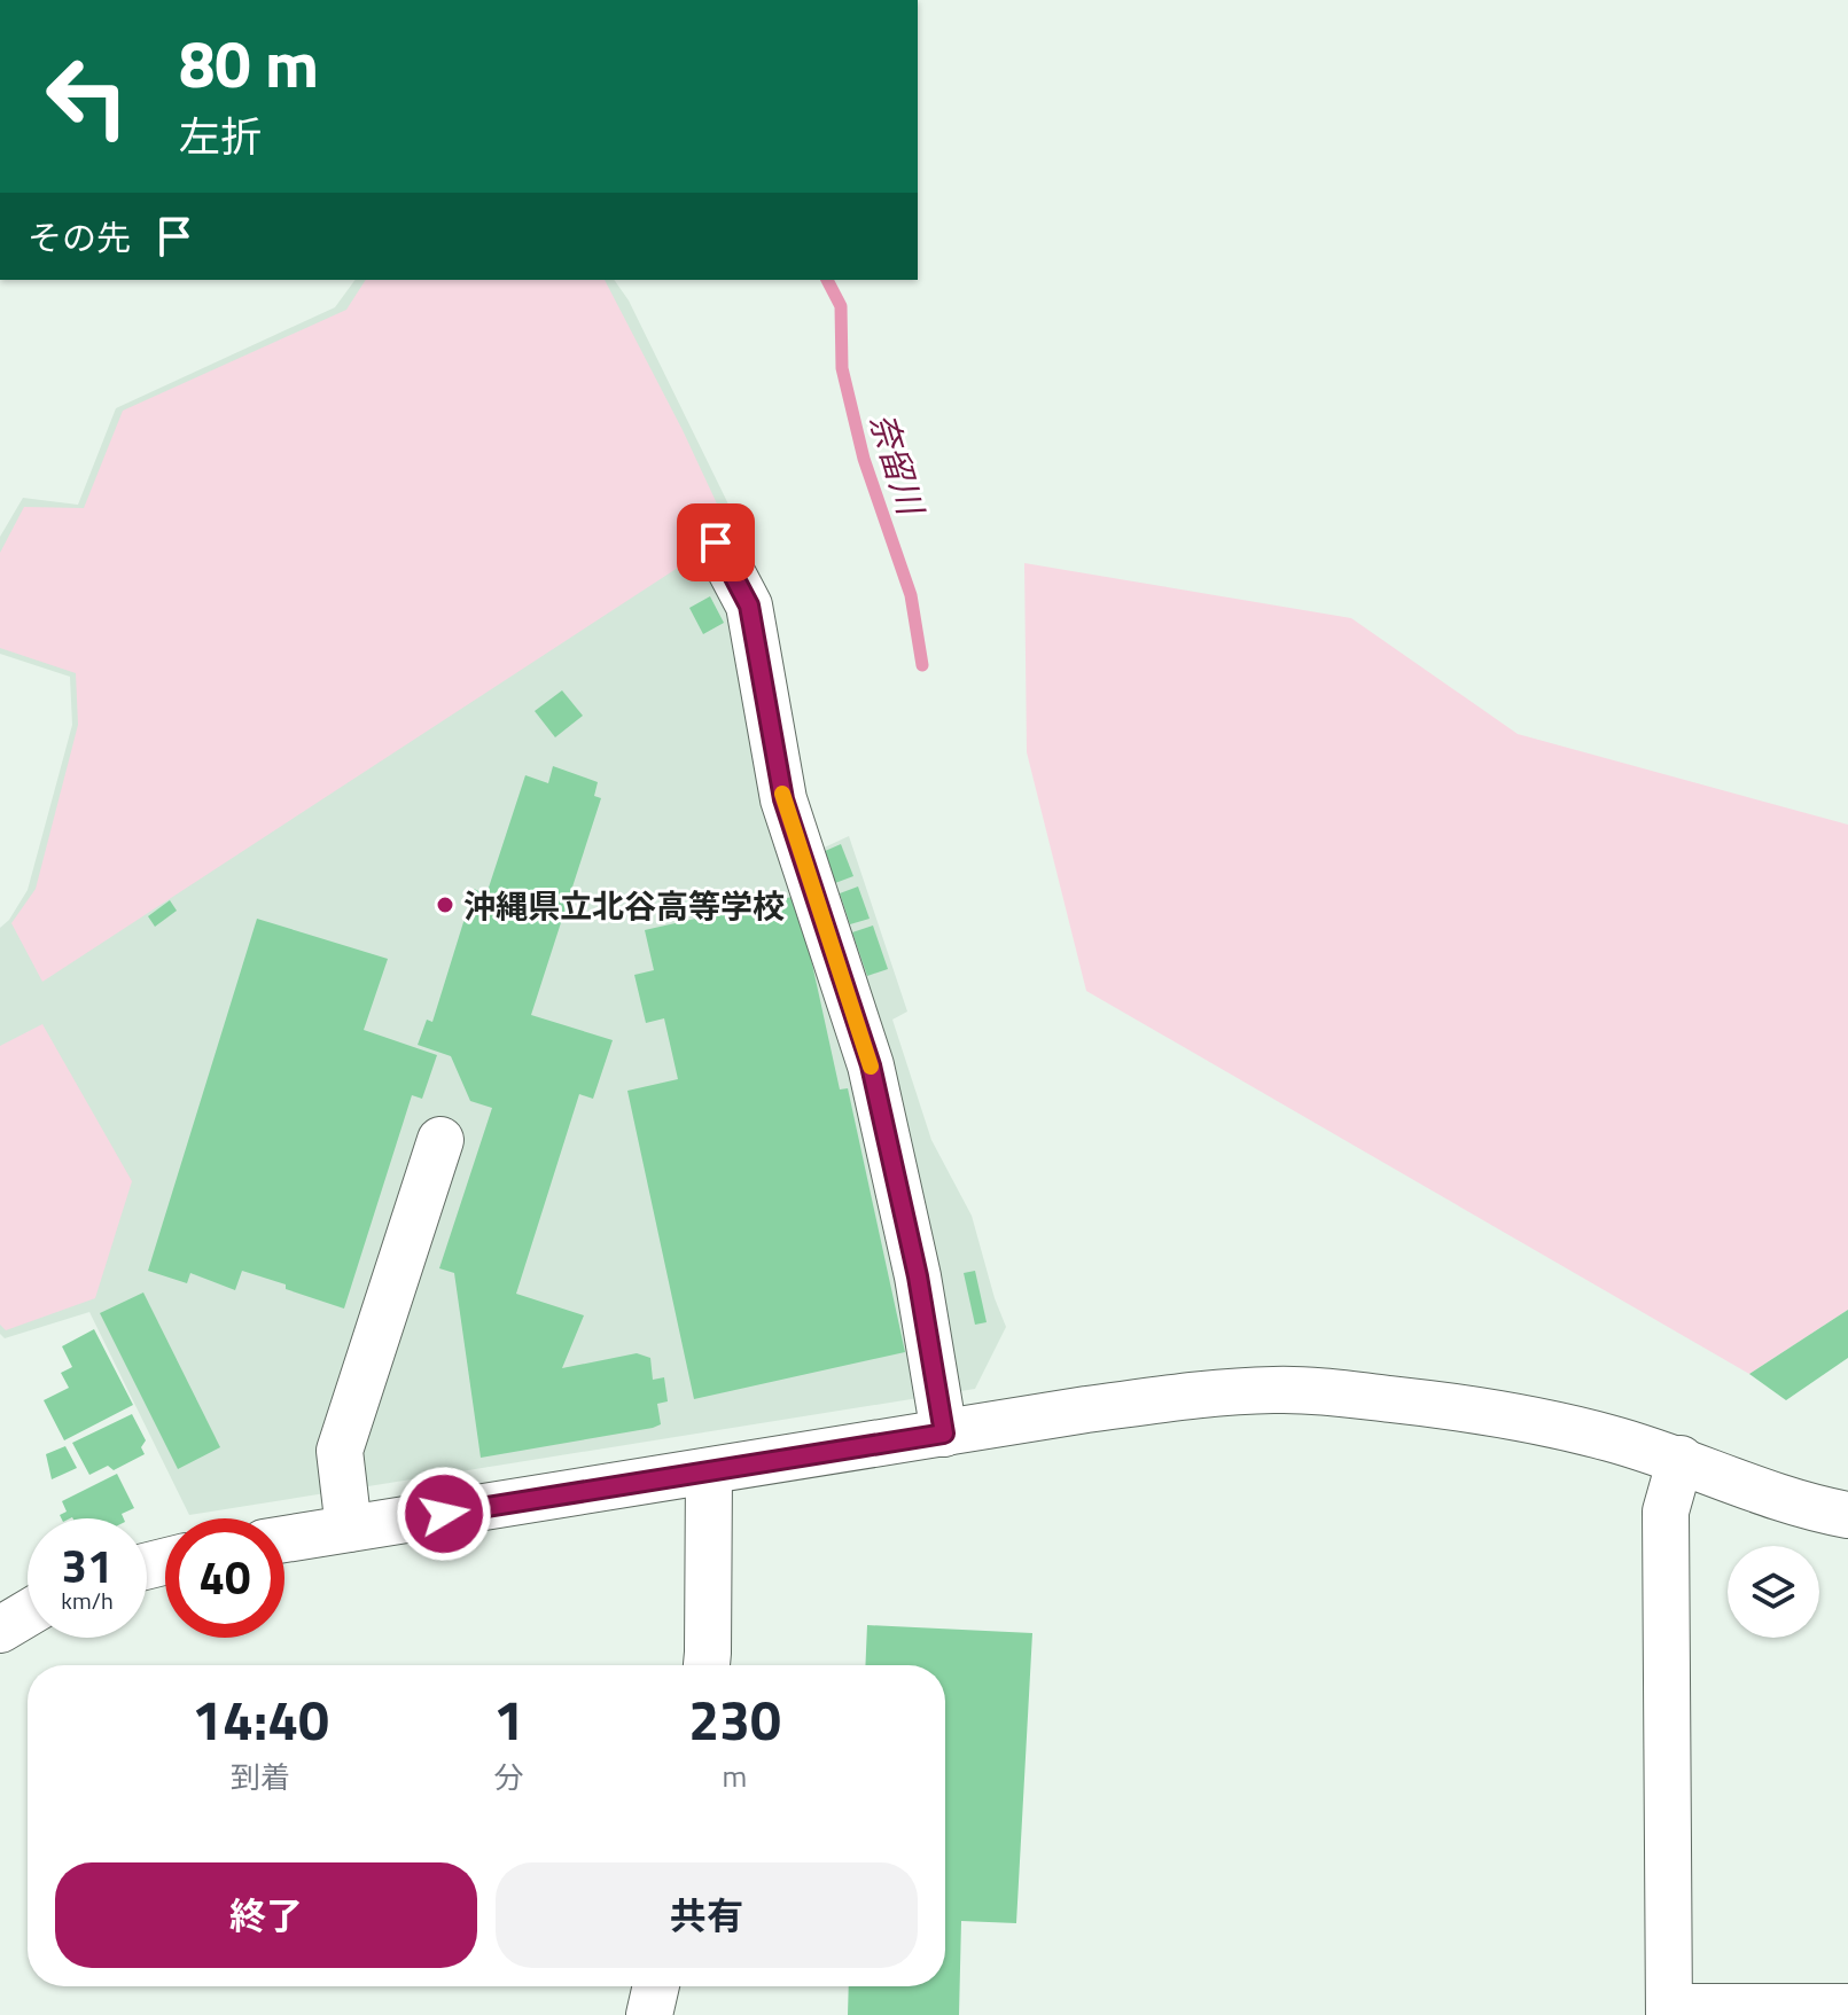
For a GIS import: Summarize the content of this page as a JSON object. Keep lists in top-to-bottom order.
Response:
{
  "water": ["奈留川"],
  "places": ["沖縄県立北谷高等学校"],
  "page": {
    "turn": ["80 m", "左折"],
    "then": "その先",
    "speed": "31 km/h",
    "limit": "40",
    "eta": [
      "14:40",
      "到着",
      "1",
      "分",
      "230",
      "m"
    ],
    "buttons": ["終了", "共有"]
  }
}
